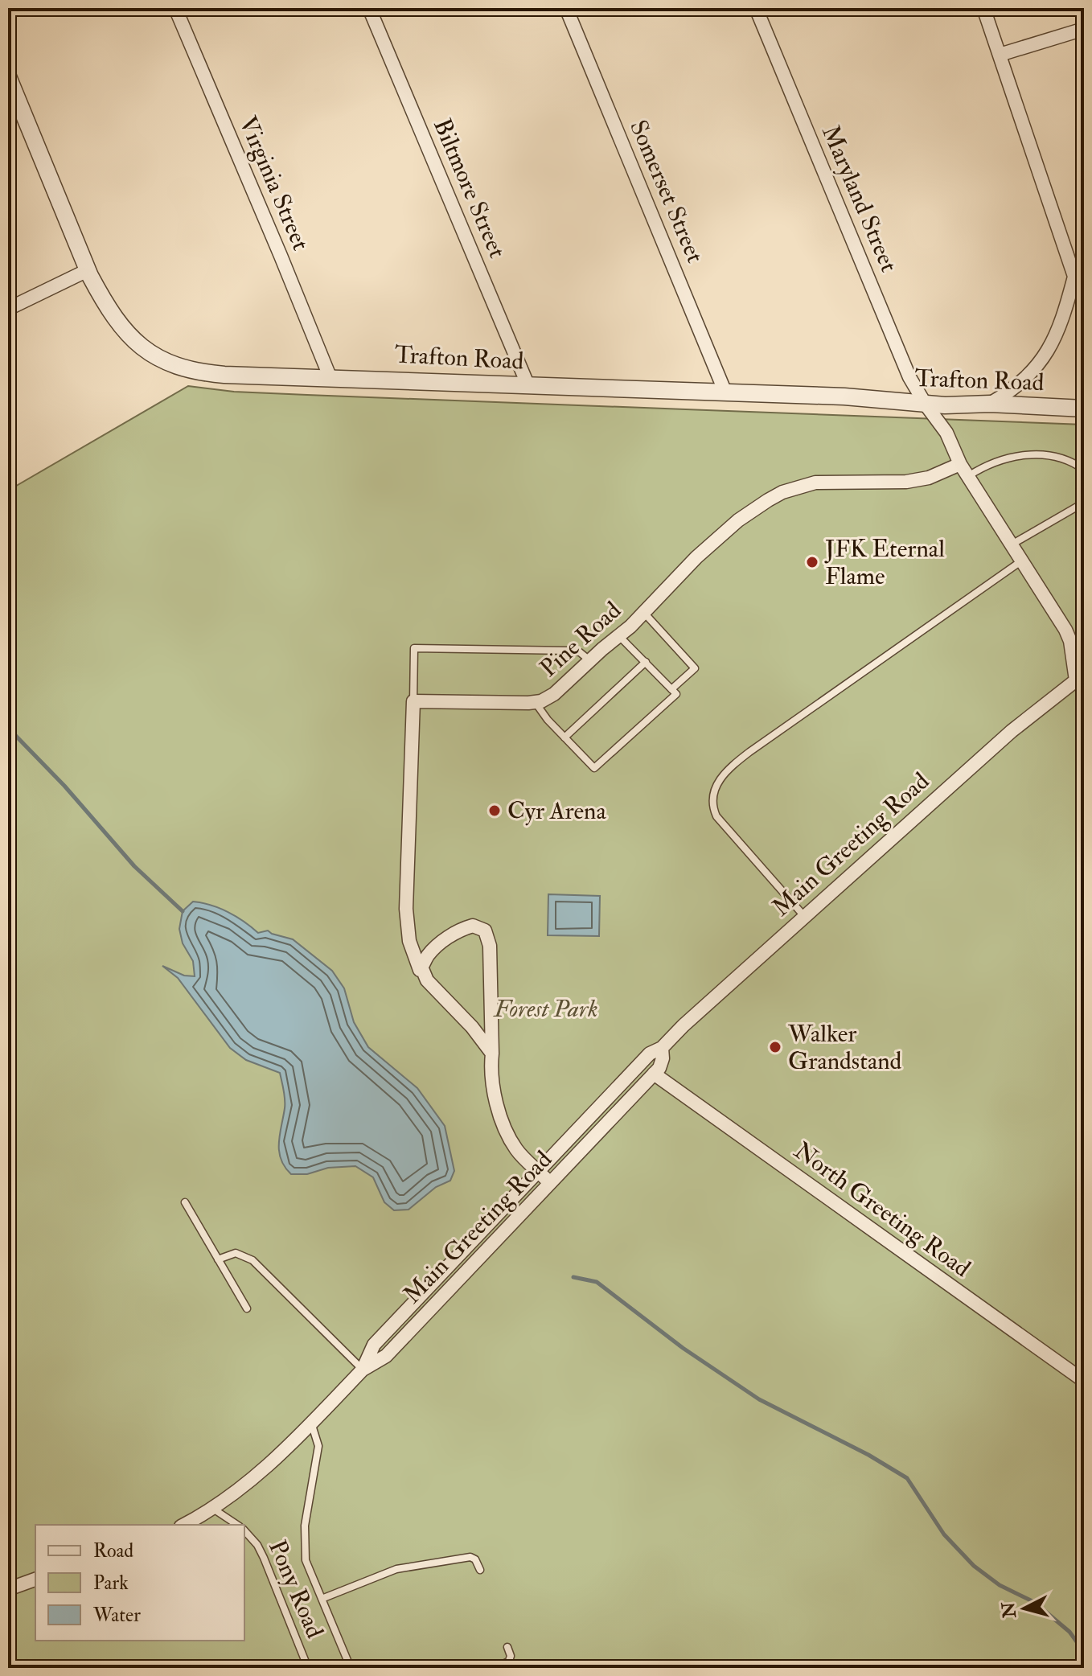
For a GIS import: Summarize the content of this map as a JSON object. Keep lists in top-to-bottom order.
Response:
{
  "streets": {
    "street": [
      "Virginia Street",
      "Biltmore Street",
      "Somerset Street",
      "Maryland Street",
      "Trafton Road",
      "Pine Road",
      "Main Greeting Road",
      "North Greeting Road"
    ],
    "lane": ["Pony Road"]
  },
  "crossings": [
    ["Virginia Street", "Trafton Road"],
    ["Biltmore Street", "Trafton Road"],
    ["Somerset Street", "Trafton Road"],
    ["Maryland Street", "Trafton Road"],
    ["Maryland Street", "Pine Road"],
    ["Maryland Street", "Main Greeting Road"],
    ["Main Greeting Road", "North Greeting Road"],
    ["Main Greeting Road", "Pony Road"]
  ],
  "parks": ["Forest Park"],
  "places": ["JFK Eternal Flame", "Cyr Arena", "Walker Grandstand"],
  "legend": ["Road", "Park", "Water"],
  "north": "left"
}
